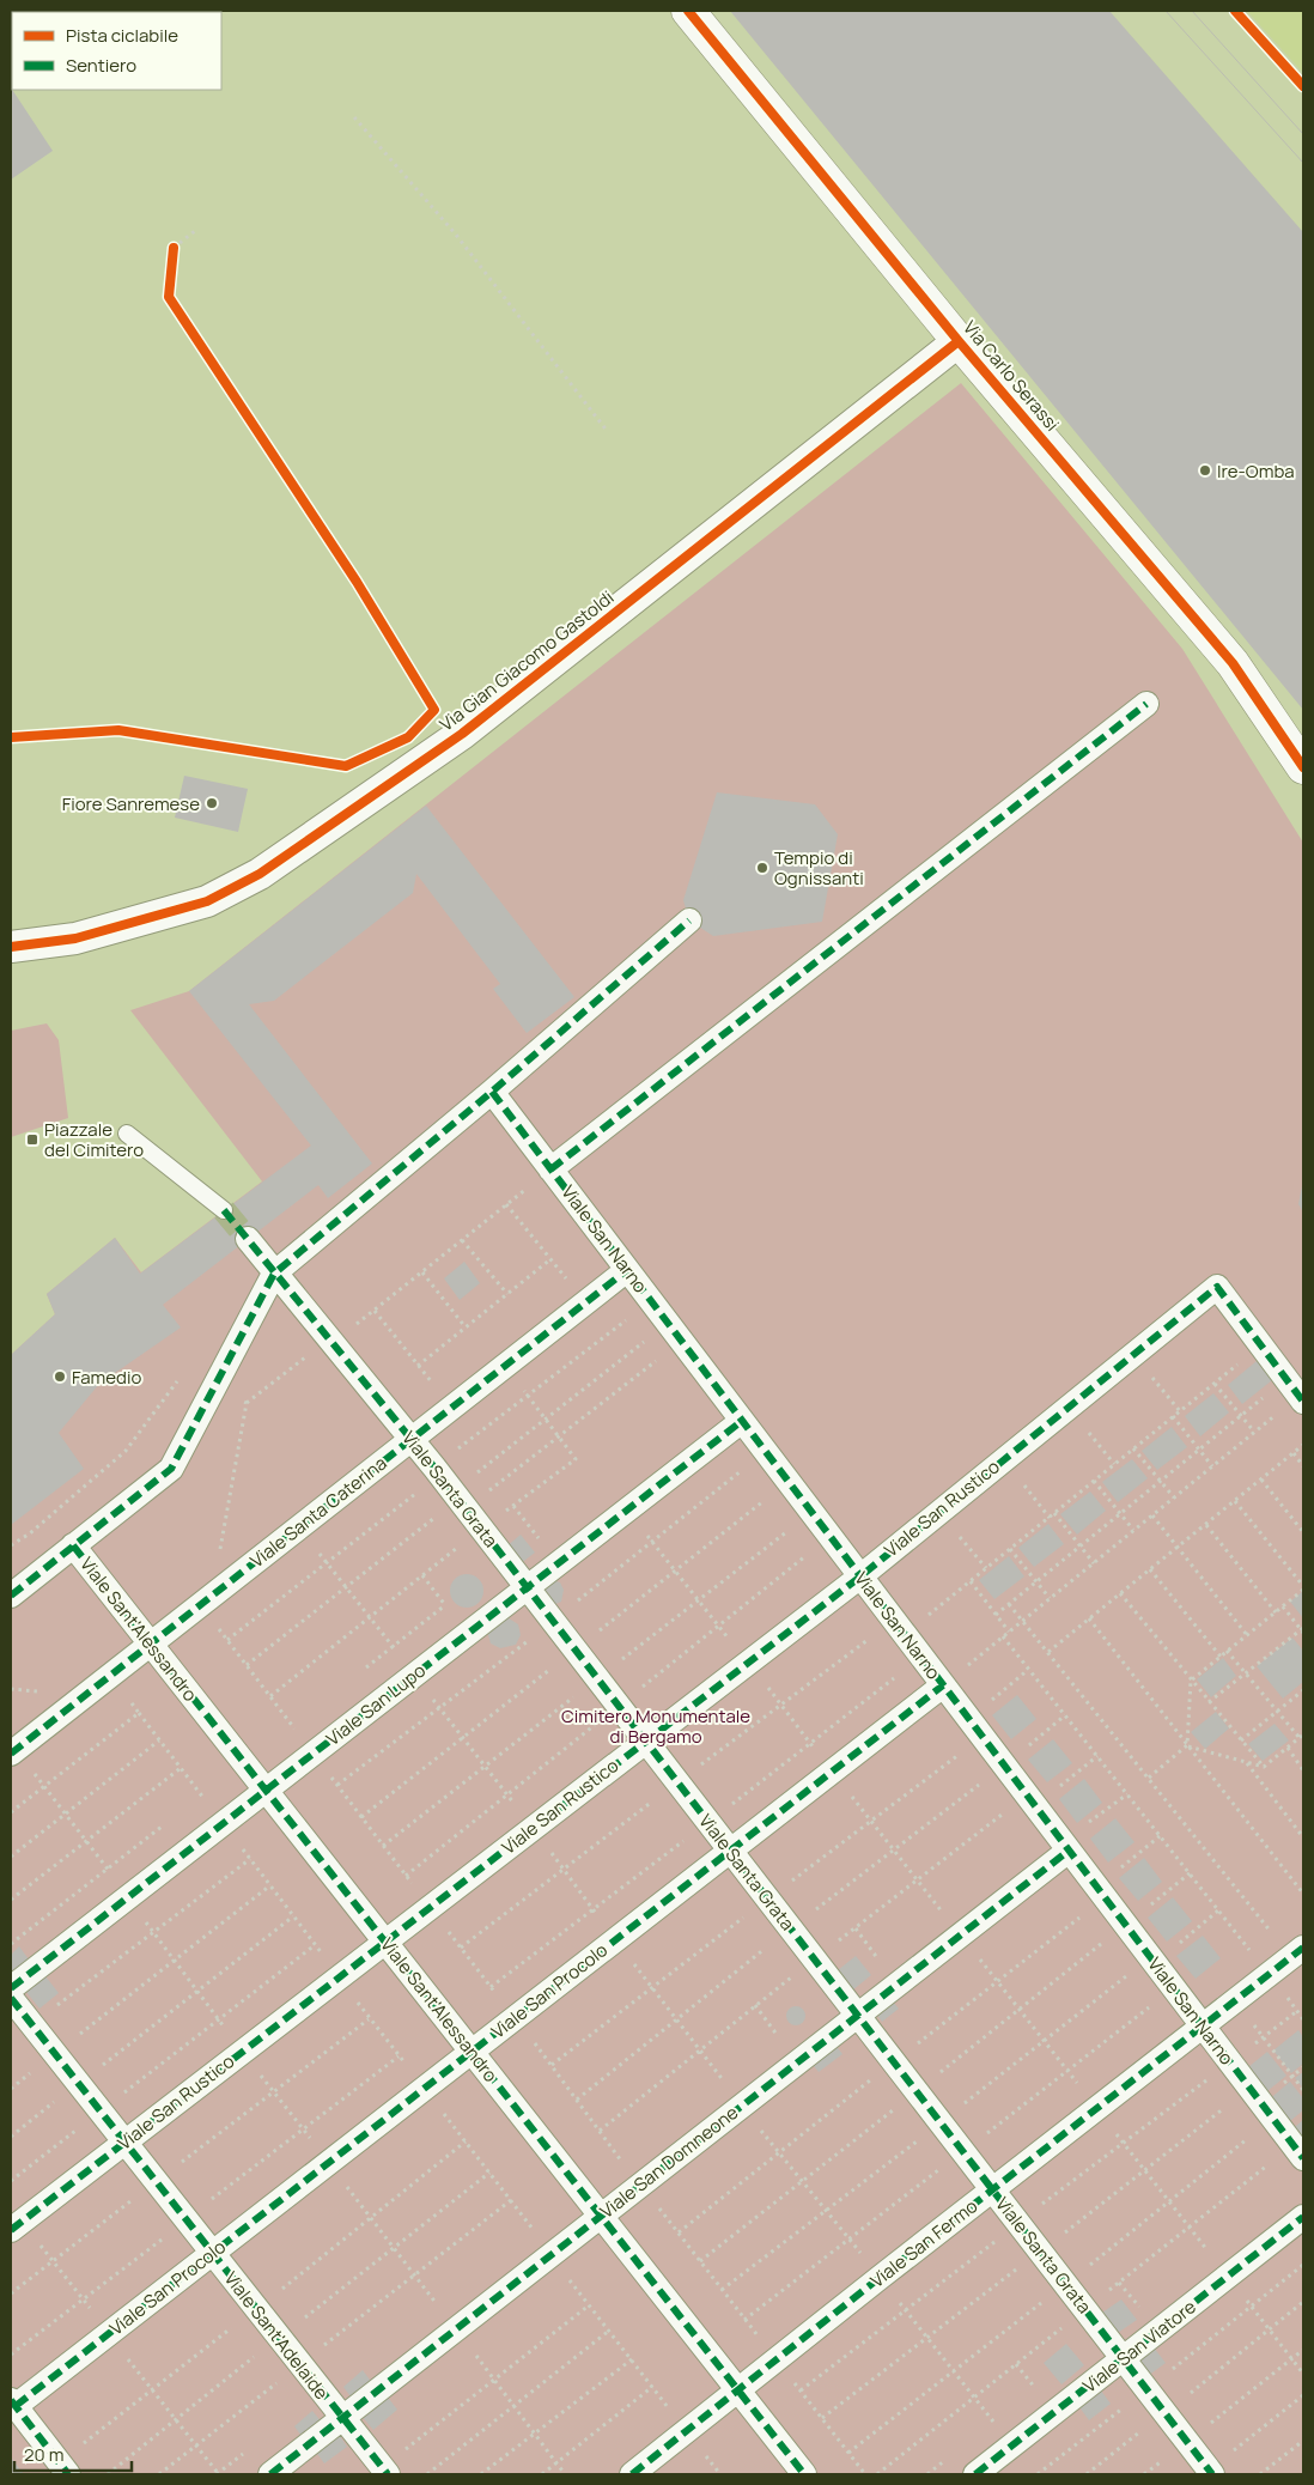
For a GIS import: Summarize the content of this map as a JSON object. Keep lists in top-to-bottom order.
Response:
{
  "streets": {
    "street": [
      "Via Carlo Serassi",
      "Via Gian Giacomo Gastoldi",
      "Viale San Narno",
      "Viale Santa Grata",
      "Viale San Rustico",
      "Viale Santa Caterina",
      "Viale Sant'Alessandro",
      "Viale San Lupo",
      "Viale San Procolo",
      "Viale San Domneone",
      "Viale San Fermo",
      "Viale Sant'Adelaide",
      "Viale San Viatore"
    ]
  },
  "crossings": [
    ["Via Carlo Serassi", "Via Gian Giacomo Gastoldi"],
    ["Viale San Narno", "Viale San Rustico"],
    ["Viale San Narno", "Viale Santa Caterina"],
    ["Viale San Narno", "Viale San Lupo"],
    ["Viale San Narno", "Viale San Procolo"],
    ["Viale San Narno", "Viale San Domneone"],
    ["Viale San Narno", "Viale San Fermo"],
    ["Viale Santa Grata", "Viale San Rustico"],
    ["Viale Santa Grata", "Viale Santa Caterina"],
    ["Viale Santa Grata", "Viale San Lupo"],
    ["Viale Santa Grata", "Viale San Procolo"],
    ["Viale Santa Grata", "Viale San Domneone"],
    ["Viale Santa Grata", "Viale San Fermo"],
    ["Viale Santa Grata", "Viale San Viatore"],
    ["Viale San Rustico", "Viale Sant'Alessandro"],
    ["Viale San Rustico", "Viale Sant'Adelaide"],
    ["Viale Santa Caterina", "Viale Sant'Alessandro"],
    ["Viale Sant'Alessandro", "Viale San Lupo"],
    ["Viale Sant'Alessandro", "Viale San Procolo"],
    ["Viale Sant'Alessandro", "Viale San Domneone"],
    ["Viale Sant'Alessandro", "Viale San Fermo"],
    ["Viale San Procolo", "Viale Sant'Adelaide"],
    ["Viale San Domneone", "Viale Sant'Adelaide"]
  ],
  "parks": ["Cimitero Monumentale di Bergamo"],
  "places": {
    "other": [
      "Ire-Omba",
      "Fiore Sanremese",
      "Tempio di Ognissanti",
      "Famedio"
    ],
    "transit": ["Piazzale del Cimitero"]
  },
  "legend": ["Pista ciclabile", "Sentiero"],
  "scale_bar": "20 m"
}
